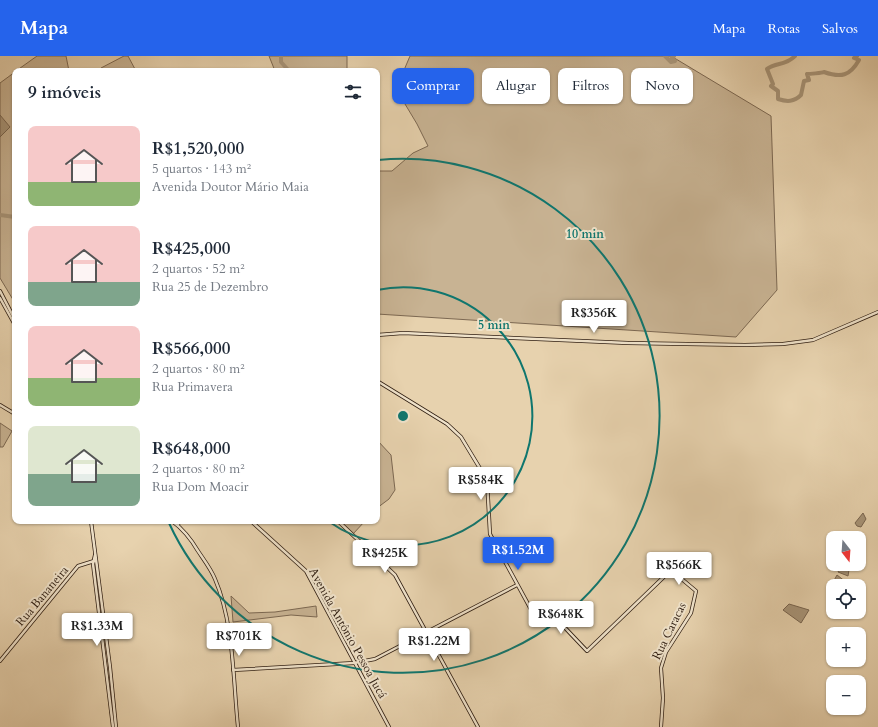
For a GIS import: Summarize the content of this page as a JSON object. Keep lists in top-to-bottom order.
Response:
{
  "streets": {
    "street": ["Rua Bananeira", "Rua Caracas", "Avenida Antônio Pessoa Jucá"]
  },
  "north": "bottom",
  "page": {
    "header": "Mapa",
    "nav": ["Mapa", "Rotas", "Salvos"],
    "chip": [
      "Comprar",
      "Alugar",
      "Filtros",
      "Novo"
    ],
    "heading": "9 imóveis",
    "list": [
      {
        "name": "R$1,520,000",
        "note": "5 quartos · 143 m² · Avenida Doutor Mário Maia"
      },
      {
        "name": "R$425,000",
        "note": "2 quartos · 52 m² · Rua 25 de Dezembro"
      },
      {
        "name": "R$566,000",
        "note": "2 quartos · 80 m² · Rua Primavera"
      },
      {
        "name": "R$648,000",
        "note": "2 quartos · 80 m² · Rua Dom Moacir"
      }
    ],
    "price": [
      "R$356K",
      "R$584K",
      "R$1.52M",
      "R$425K",
      "R$566K",
      "R$648K",
      "R$1.33M",
      "R$701K",
      "R$1.22M"
    ],
    "map_buttons": ["+", "−"]
  },
  "rings": ["10 min", "5 min"]
}
